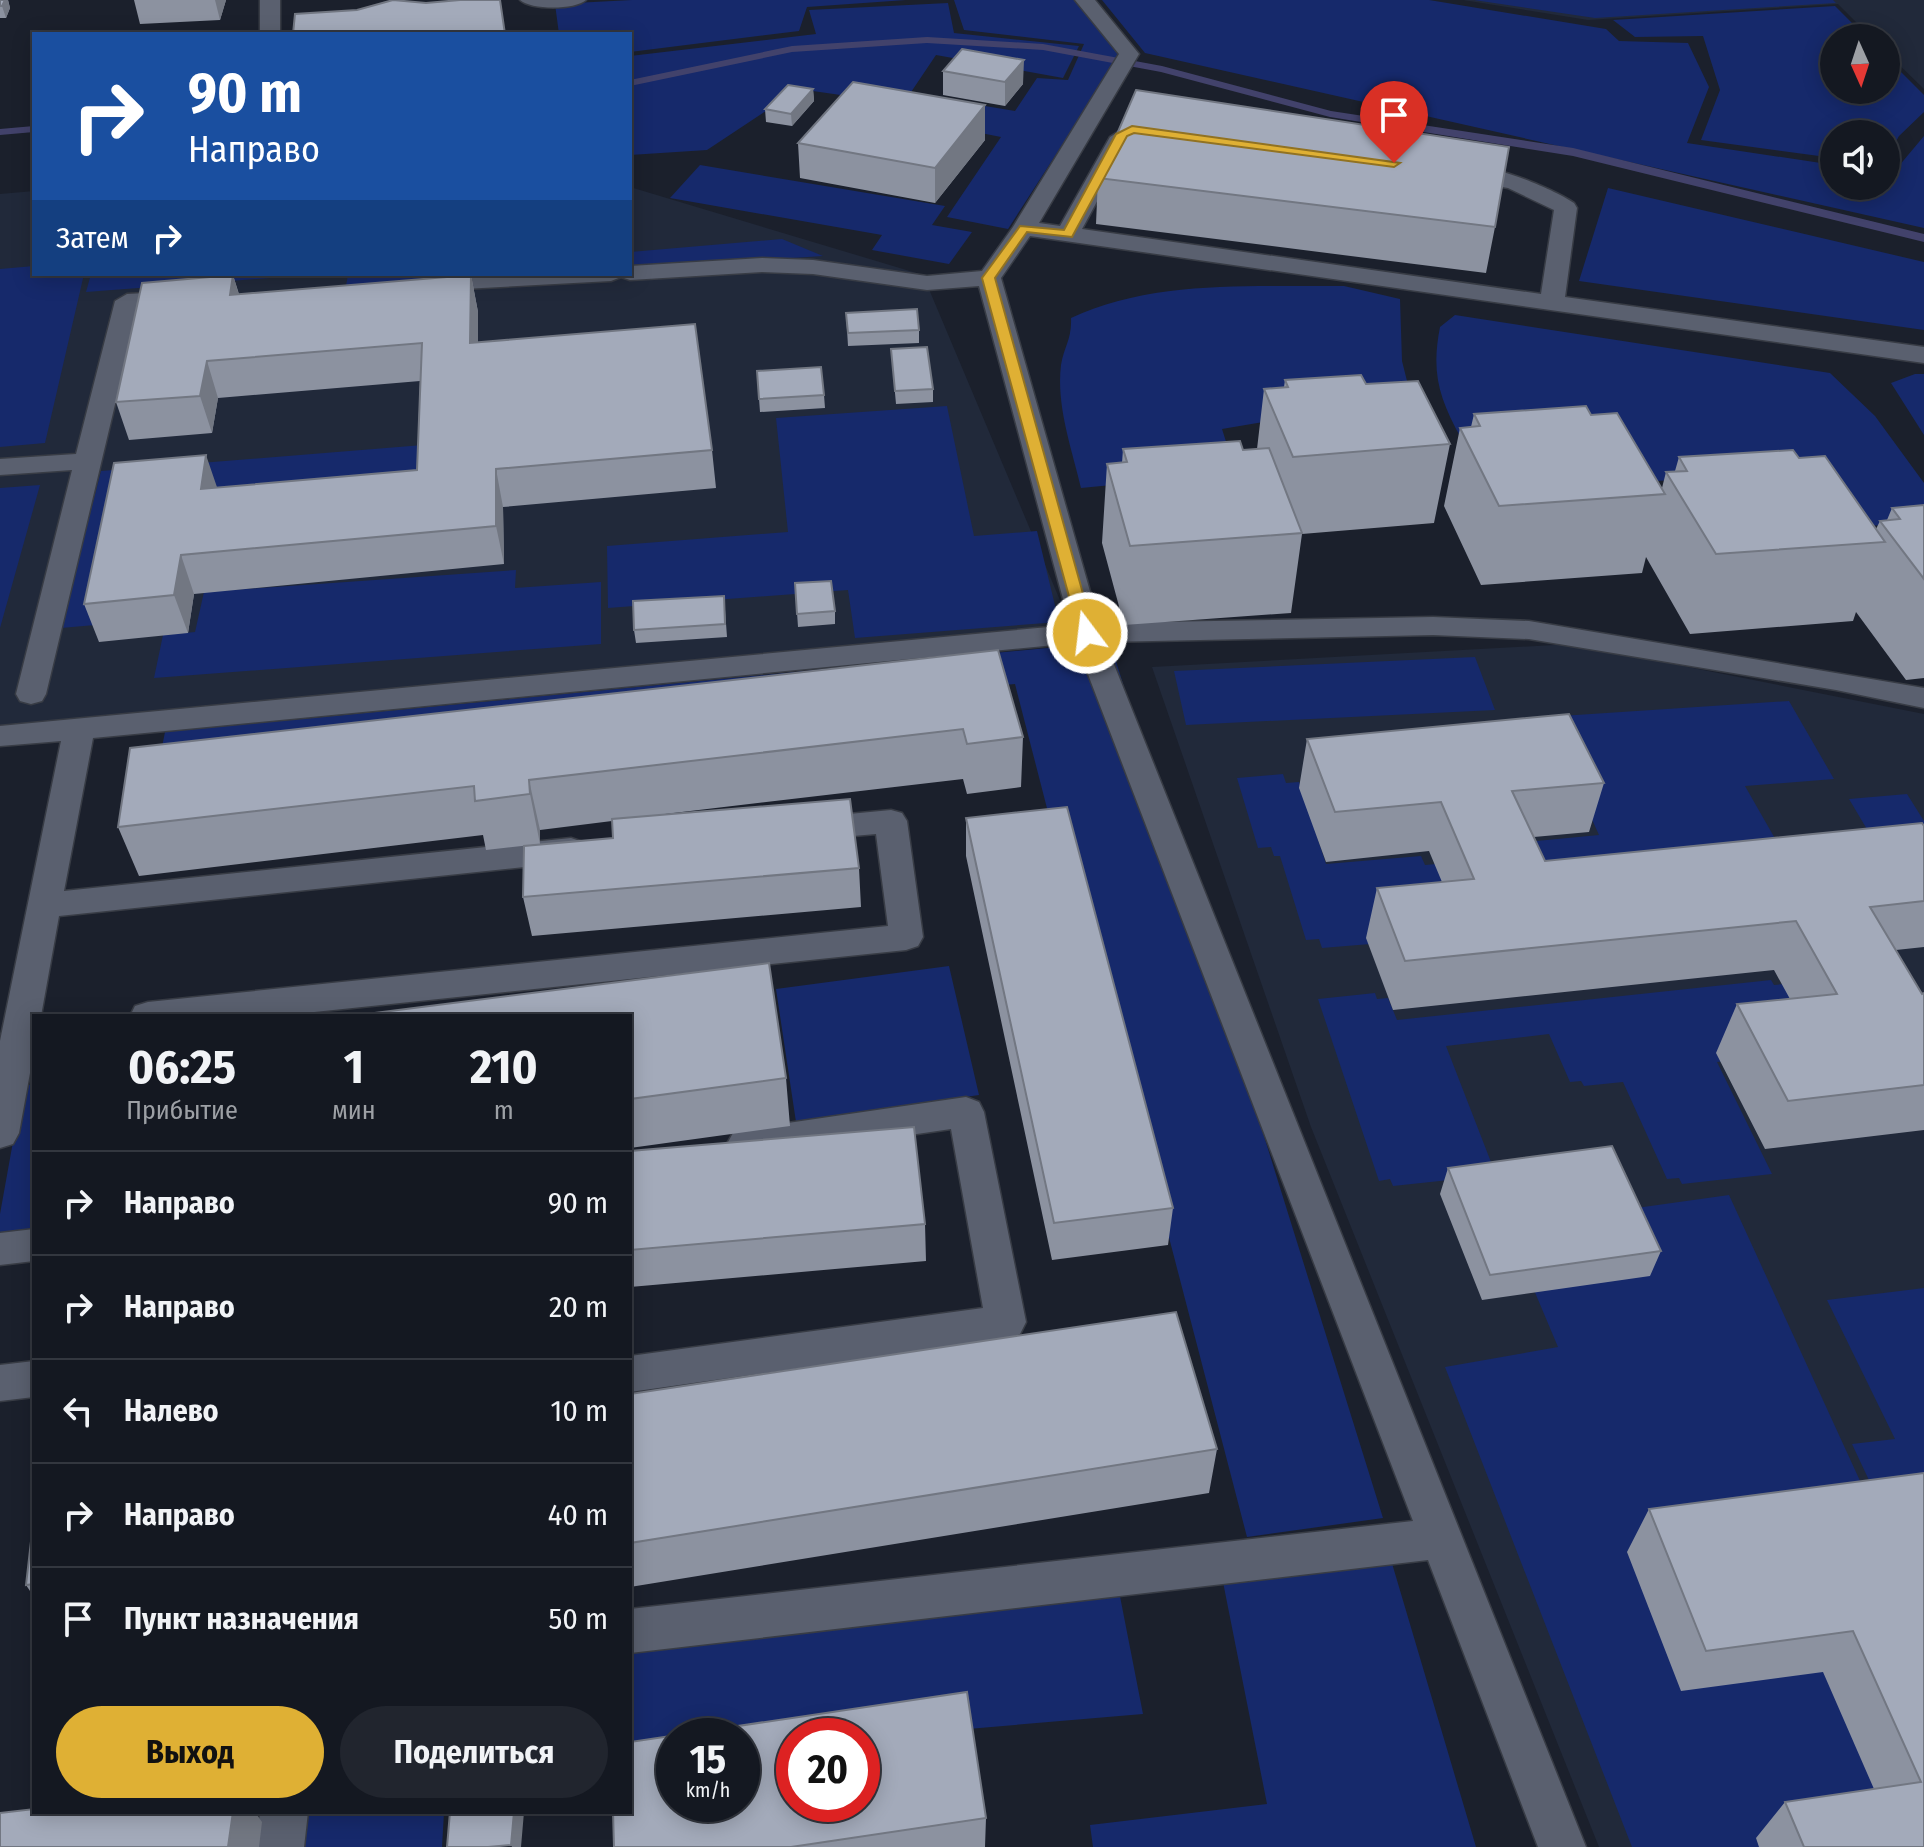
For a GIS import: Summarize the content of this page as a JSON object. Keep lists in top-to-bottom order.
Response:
{
  "north": "bottom",
  "page": {
    "turn": ["90 m", "Направо"],
    "then": "Затем",
    "eta": [
      "06:25",
      "Прибытие",
      "1",
      "мин",
      "210",
      "m"
    ],
    "list": [
      {
        "name": "Направо",
        "value": "90 m"
      },
      {
        "name": "Направо",
        "value": "20 m"
      },
      {
        "name": "Налево",
        "value": "10 m"
      },
      {
        "name": "Направо",
        "value": "40 m"
      },
      {
        "name": "Пункт назначения",
        "value": "50 m"
      }
    ],
    "buttons": ["Выход", "Поделиться"],
    "speed": "15 km/h",
    "limit": "20"
  }
}
